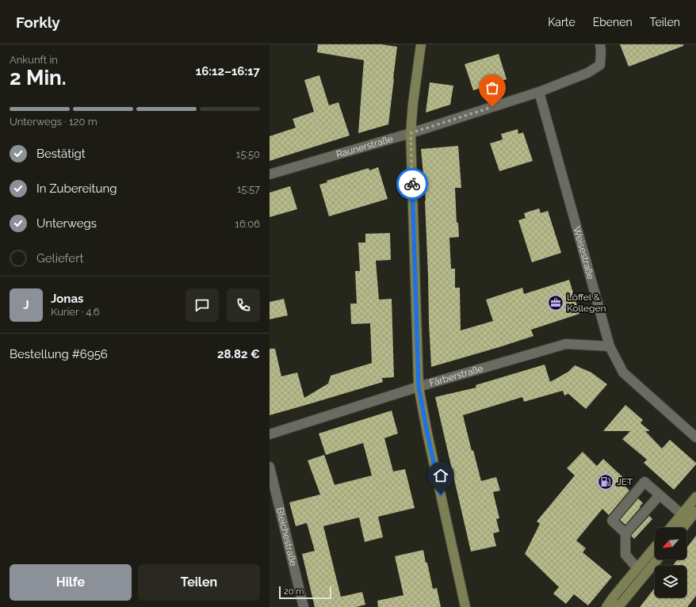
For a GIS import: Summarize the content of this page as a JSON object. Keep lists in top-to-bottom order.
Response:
{
  "streets": {
    "street": [
      "Raunerstraße",
      "Weisestraße",
      "Färberstraße",
      "Bleichestraße"
    ]
  },
  "crossings": [
    ["Raunerstraße", "Weisestraße"],
    ["Weisestraße", "Färberstraße"]
  ],
  "places": {
    "office": ["Löffel & Kollegen"],
    "fuel station": ["JET"]
  },
  "scale_bar": "20 m",
  "north": "bottom left",
  "page": {
    "header": "Forkly",
    "nav": ["Karte", "Ebenen", "Teilen"],
    "heading": ["2 Min.", "Ankunft in", "16:12–16:17"],
    "panel": [
      "Jonas",
      "Kurier · 4.6",
      "Bestellung #6956",
      "28.82 €"
    ],
    "bar": "Unterwegs · 120 m",
    "list": [
      ["Bestätigt", "15:50"],
      ["In Zubereitung", "15:57"],
      ["Unterwegs", "16:06"],
      "Geliefert"
    ],
    "round": "J",
    "buttons": ["Hilfe", "Teilen"],
    "scale": "20 m"
  }
}
